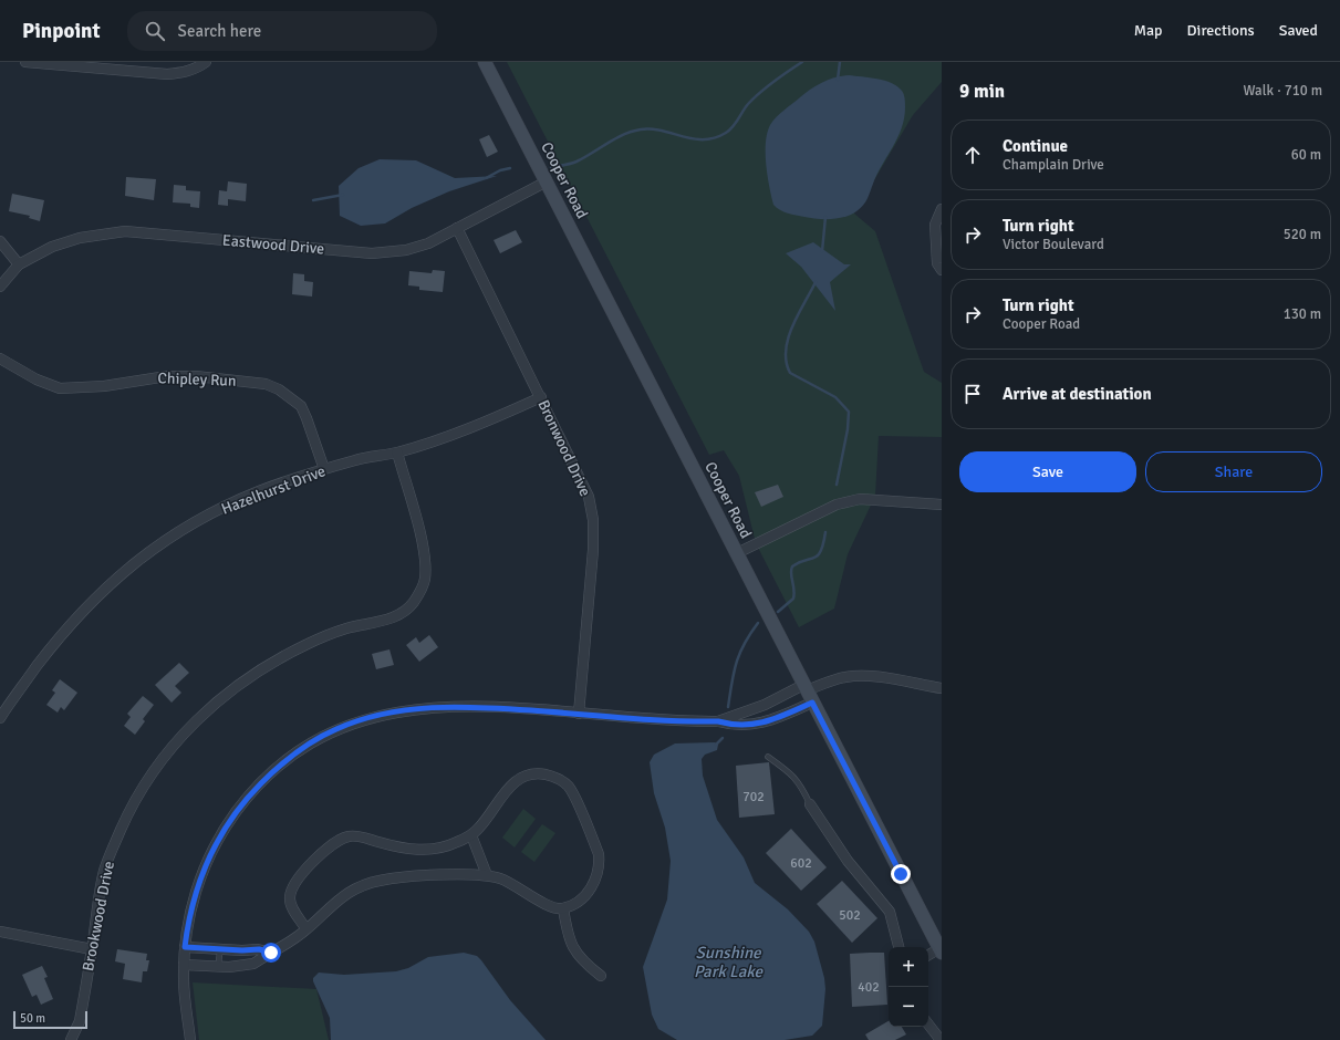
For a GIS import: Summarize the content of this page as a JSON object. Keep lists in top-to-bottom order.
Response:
{
  "streets": {
    "street": [
      "Cooper Road",
      "Eastwood Drive",
      "Chipley Run",
      "Bronwood Drive",
      "Hazelhurst Drive",
      "Brookwood Drive"
    ]
  },
  "crossings": [
    ["Cooper Road", "Eastwood Drive"],
    ["Eastwood Drive", "Bronwood Drive"],
    ["Chipley Run", "Hazelhurst Drive"],
    ["Bronwood Drive", "Hazelhurst Drive"],
    ["Hazelhurst Drive", "Brookwood Drive"]
  ],
  "water": ["Sunshine Park Lake"],
  "house_numbers": [
    "702",
    "602",
    "502",
    "402"
  ],
  "scale_bar": "50 m",
  "page": {
    "header": "Pinpoint",
    "search": "Search here",
    "nav": ["Map", "Directions", "Saved"],
    "heading": ["9 min", "Walk · 710 m"],
    "list": [
      ["Continue", "Champlain Drive", "60 m"],
      ["Turn right", "Victor Boulevard", "520 m"],
      ["Turn right", "Cooper Road", "130 m"],
      "Arrive at destination"
    ],
    "buttons": ["Save", "Share"],
    "map_buttons": ["+", "−"],
    "scale": "50 m"
  }
}
